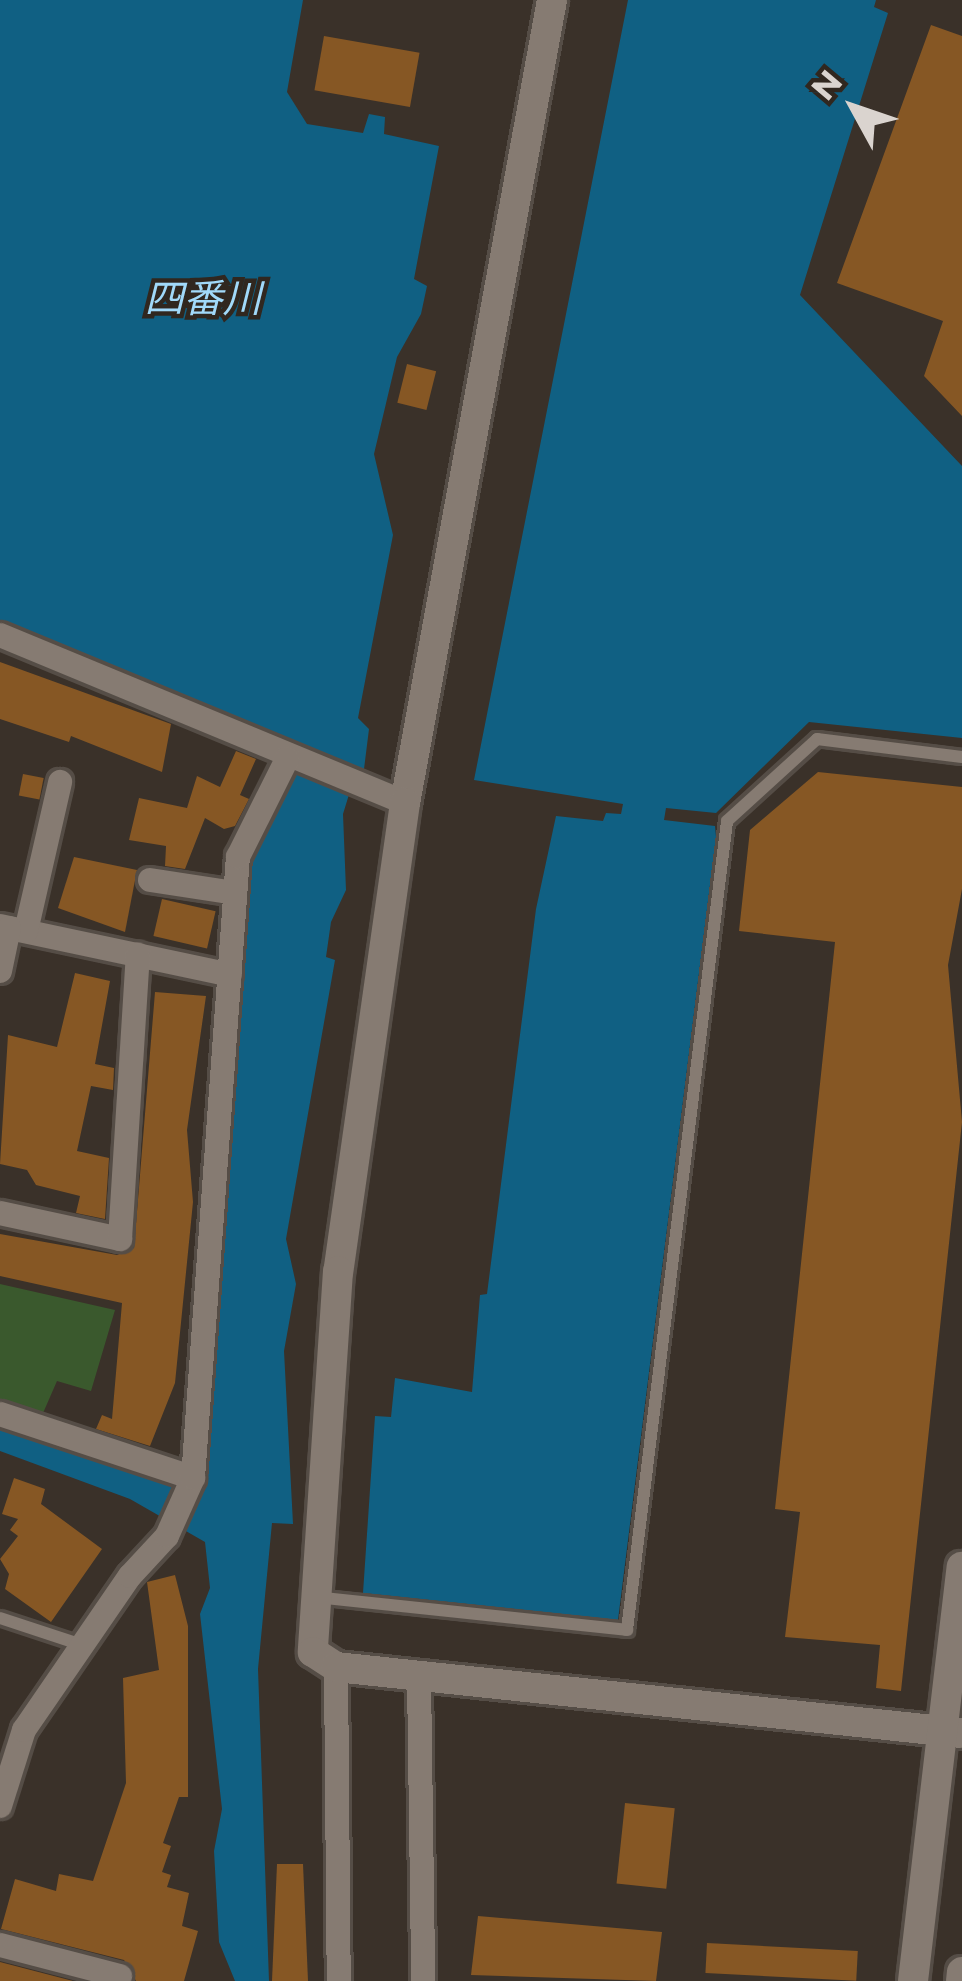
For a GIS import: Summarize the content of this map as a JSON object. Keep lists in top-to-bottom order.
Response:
{
  "water": ["四番川"],
  "north": "top left"
}
